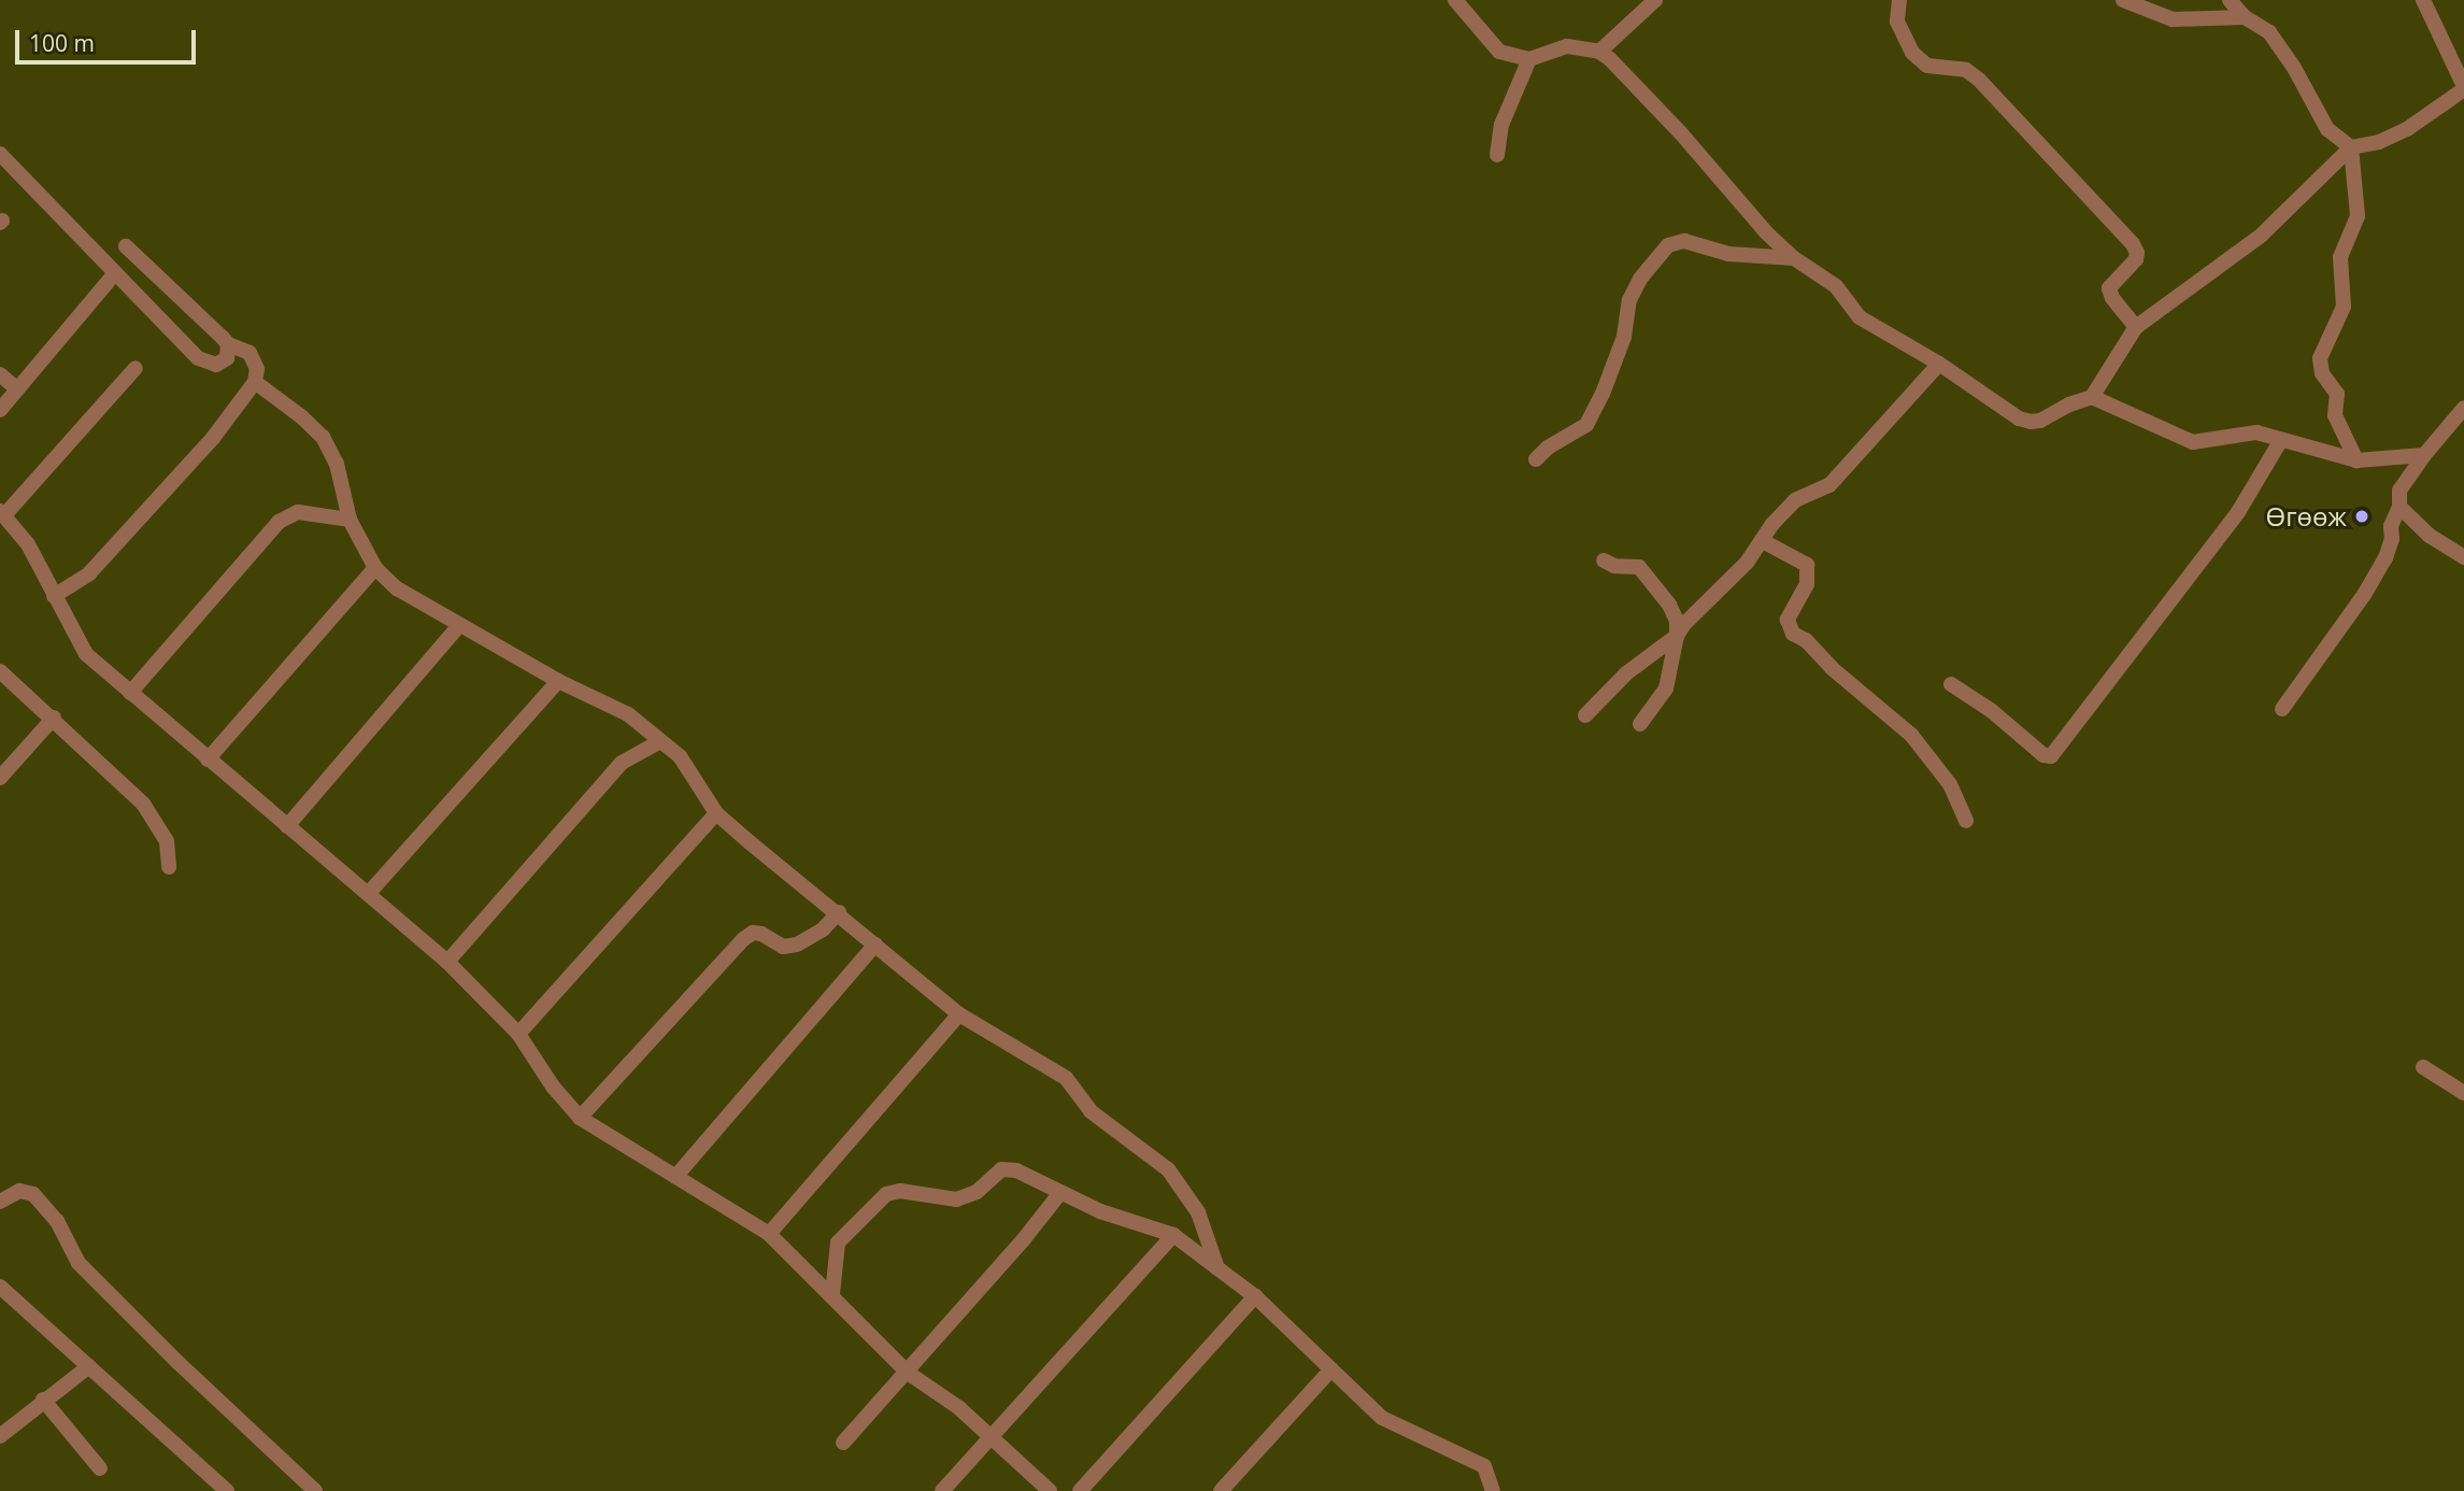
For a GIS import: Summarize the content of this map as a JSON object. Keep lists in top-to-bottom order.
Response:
{
  "places": ["Өгөөж"],
  "scale_bar": "100 m"
}
